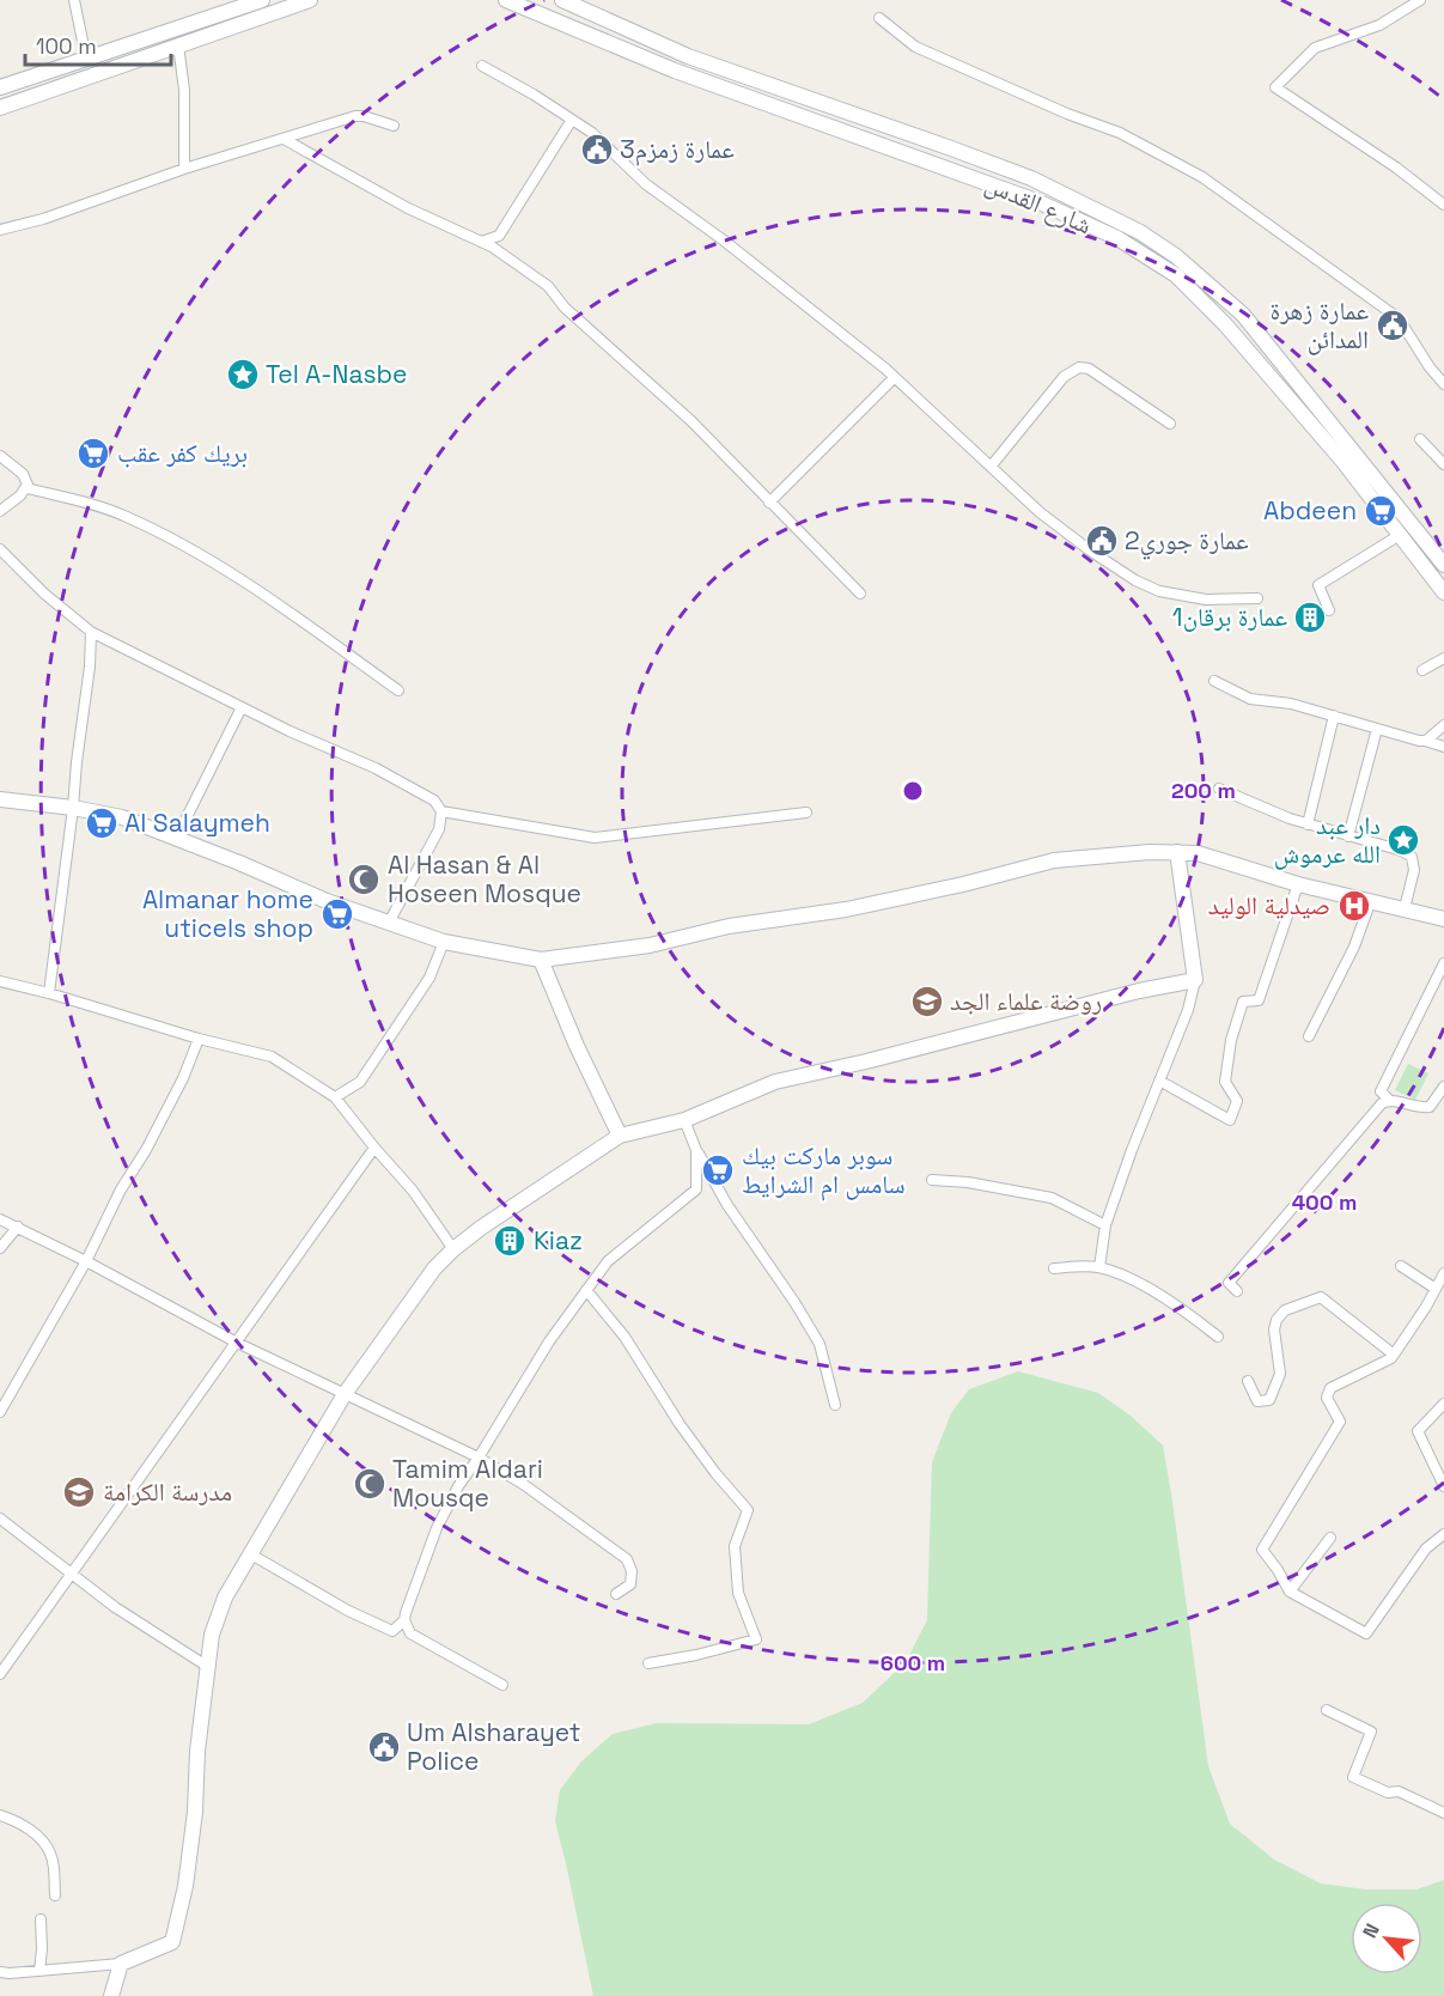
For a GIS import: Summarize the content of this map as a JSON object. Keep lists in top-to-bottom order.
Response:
{
  "streets": {
    "street": ["شارع القدس"]
  },
  "places": {
    "public building": [
      "عمارة زمزم3",
      "عمارة زهرة المدائن",
      "عمارة جوري2",
      "Um Alsharayet Police"
    ],
    "place": ["Tel A-Nasbe", "دار عبد الله عرموش"],
    "supermarket": [
      "بريك كفر عقب",
      "Abdeen",
      "Al Salaymeh",
      "Almanar home uticels shop",
      "سوبر ماركت بيك سامس ام الشرايط"
    ],
    "building": ["1عمارة برقان", "Kiaz"],
    "mosque": ["Al Hasan & Al Hoseen Mosque", "Tamim Aldari Mousqe"],
    "hospital": ["صيدلية الوليد"],
    "school or university": ["روضة علماء الجد", "مدرسة الكرامة"]
  },
  "scale_bar": "100 m",
  "north": "top left",
  "rings": ["200 m", "400 m", "600 m"]
}
